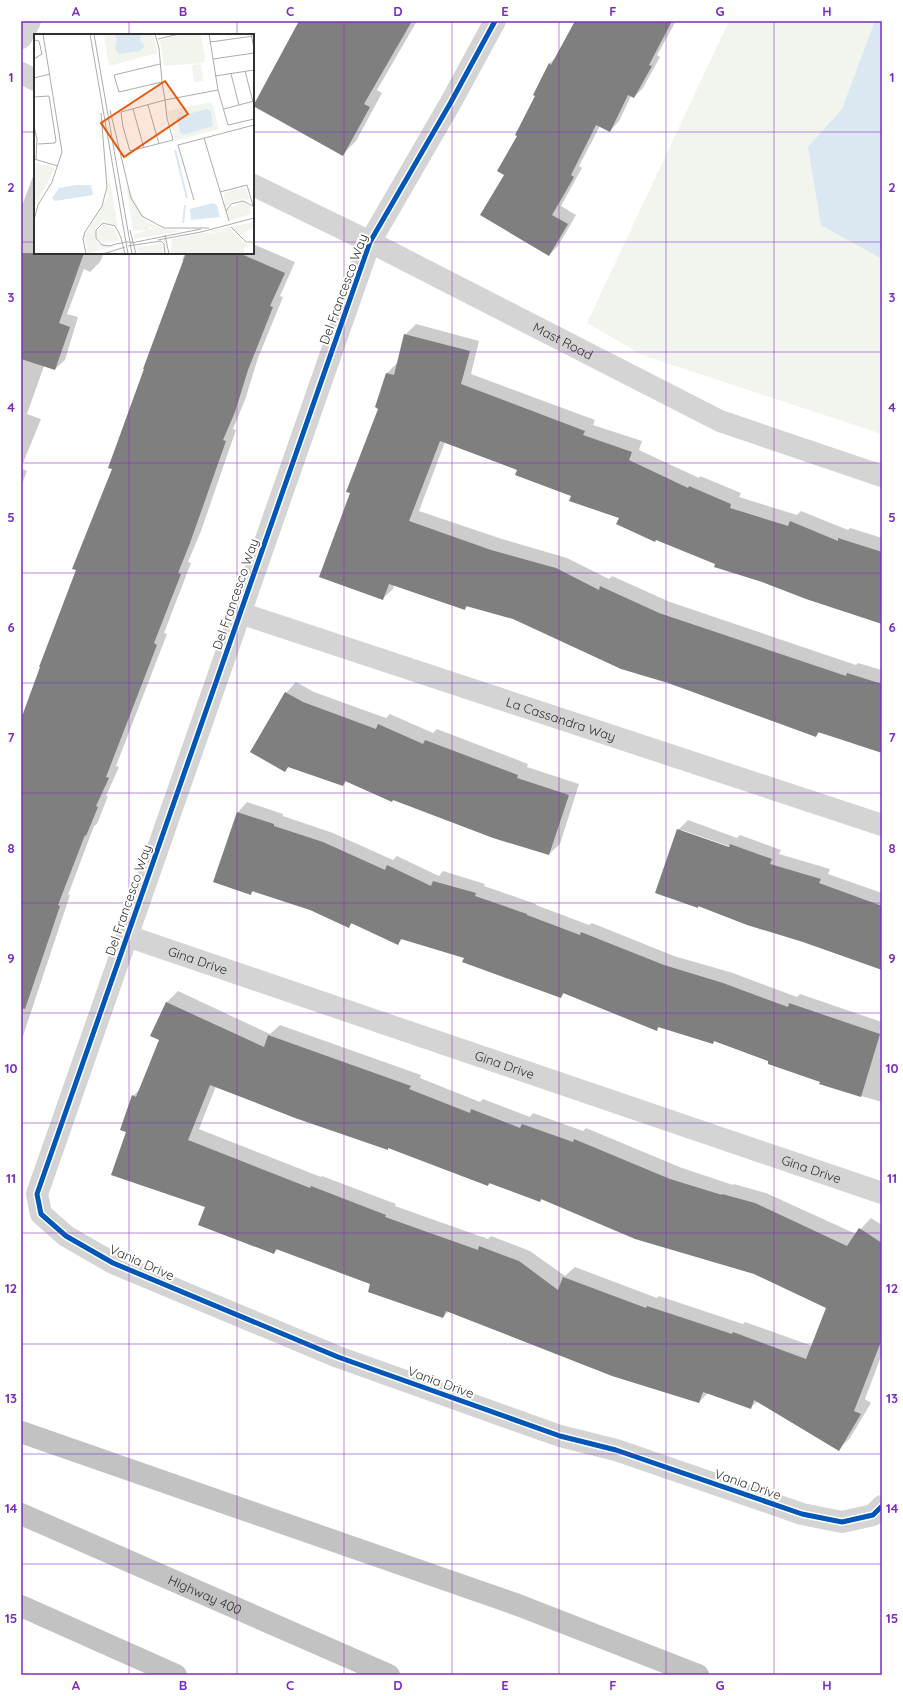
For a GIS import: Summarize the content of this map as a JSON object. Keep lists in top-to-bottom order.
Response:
{
  "streets": {
    "highway": ["Highway 400"],
    "street": [
      "Del Francesco Way",
      "Mast Road",
      "La Cassandra Way",
      "Gina Drive",
      "Vania Drive"
    ]
  },
  "crossings": [
    ["Del Francesco Way", "Mast Road"],
    ["Del Francesco Way", "La Cassandra Way"],
    ["Del Francesco Way", "Gina Drive"],
    ["Del Francesco Way", "Vania Drive"]
  ],
  "grid": {
    "columns": [
      "A",
      "B",
      "C",
      "D",
      "E",
      "F",
      "G",
      "H"
    ],
    "rows": [
      "1",
      "2",
      "3",
      "4",
      "5",
      "6",
      "7",
      "8",
      "9",
      "10",
      "11",
      "12",
      "13",
      "14",
      "15"
    ]
  }
}
